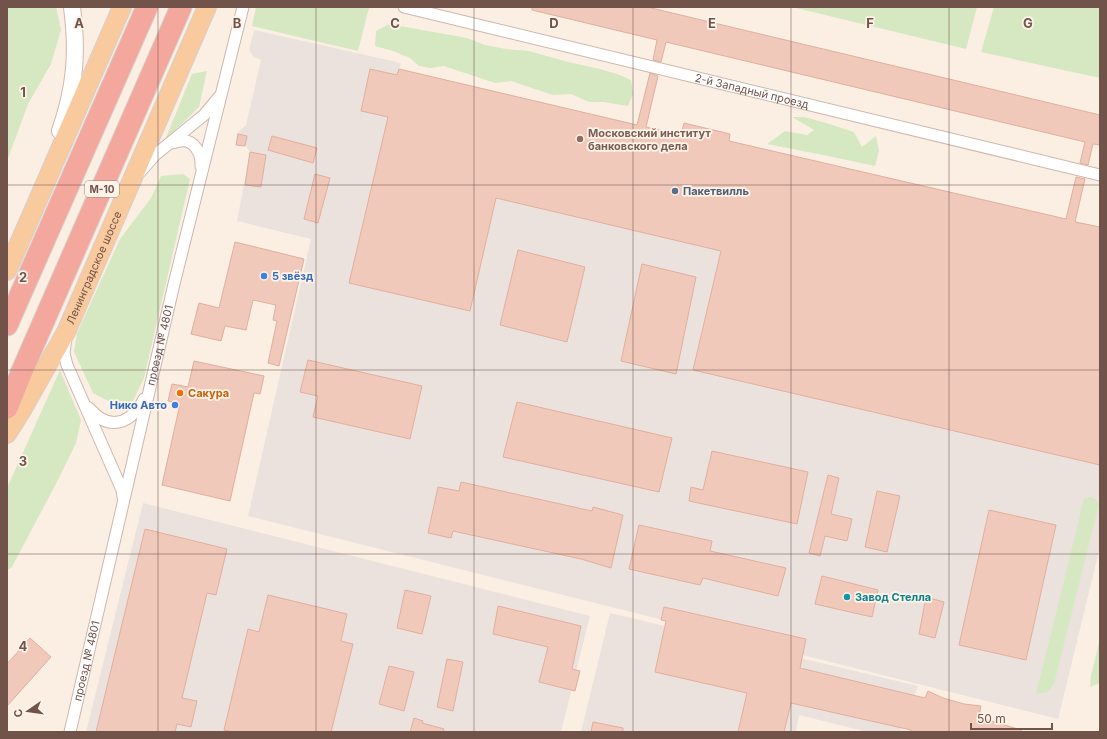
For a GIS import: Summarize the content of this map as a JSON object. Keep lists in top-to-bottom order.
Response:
{
  "streets": {
    "highway": ["М-10"],
    "main road": ["Ленинградское шоссе"],
    "street": ["2-й Западный проезд", "проезд № 4801"]
  },
  "places": [
    "Московский институт банковского дела",
    "Пакетвилль",
    "5 звёзд",
    "Сакура",
    "Нико Авто",
    "Завод Стелла"
  ],
  "scale_bar": "50 m",
  "north": "left",
  "grid": {
    "columns": [
      "A",
      "B",
      "C",
      "D",
      "E",
      "F",
      "G"
    ],
    "rows": [
      "1",
      "2",
      "3",
      "4"
    ]
  }
}
